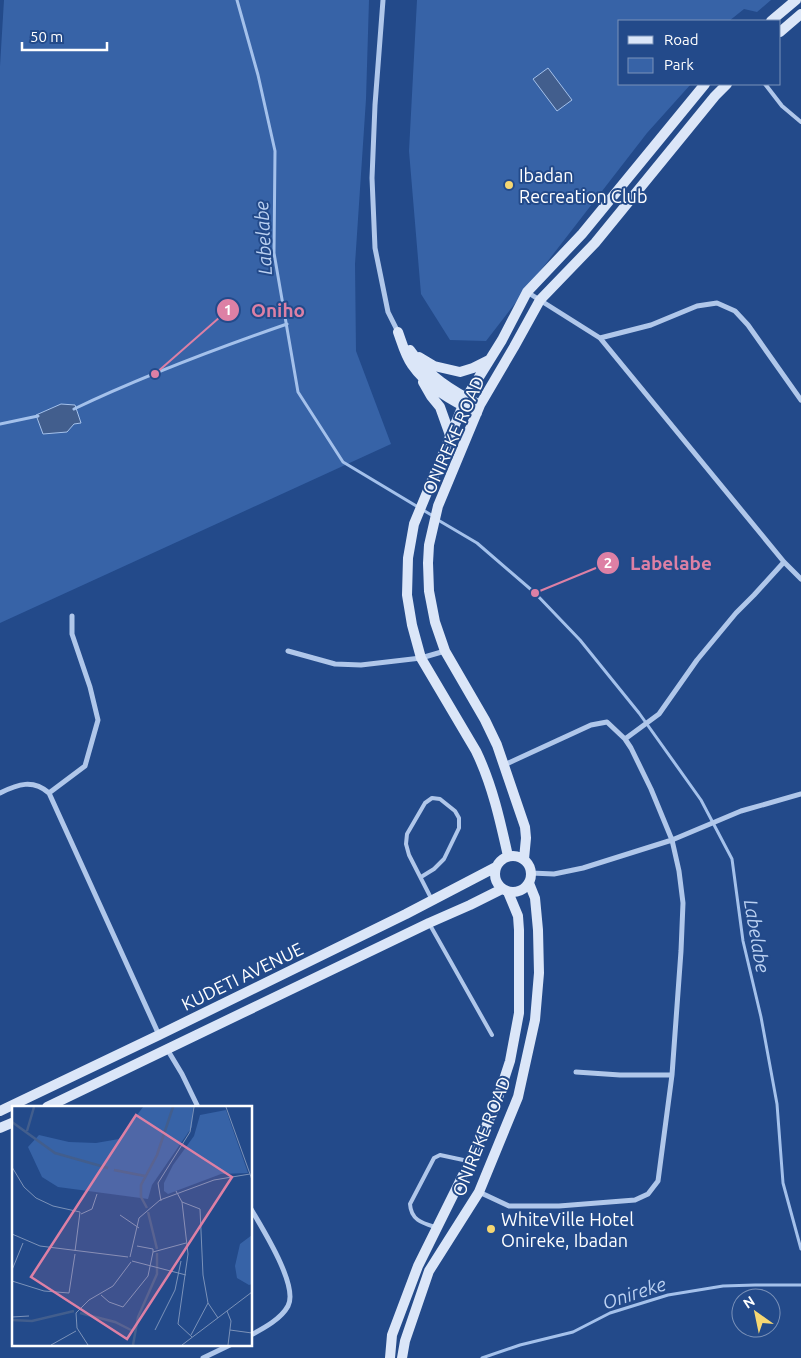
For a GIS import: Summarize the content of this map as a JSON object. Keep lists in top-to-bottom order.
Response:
{
  "streets": {
    "main road": ["ONIREKE ROAD", "KUDETI AVENUE"]
  },
  "crossings": [
    ["ONIREKE ROAD", "KUDETI AVENUE"]
  ],
  "water": ["Labelabe", "Onireke"],
  "places": [
    "Ibadan Recreation Club",
    "Oniho",
    "Labelabe",
    "WhiteVille Hotel Onireke, Ibadan"
  ],
  "legend": ["Road", "Park"],
  "scale_bar": "50 m",
  "north": "top left"
}
